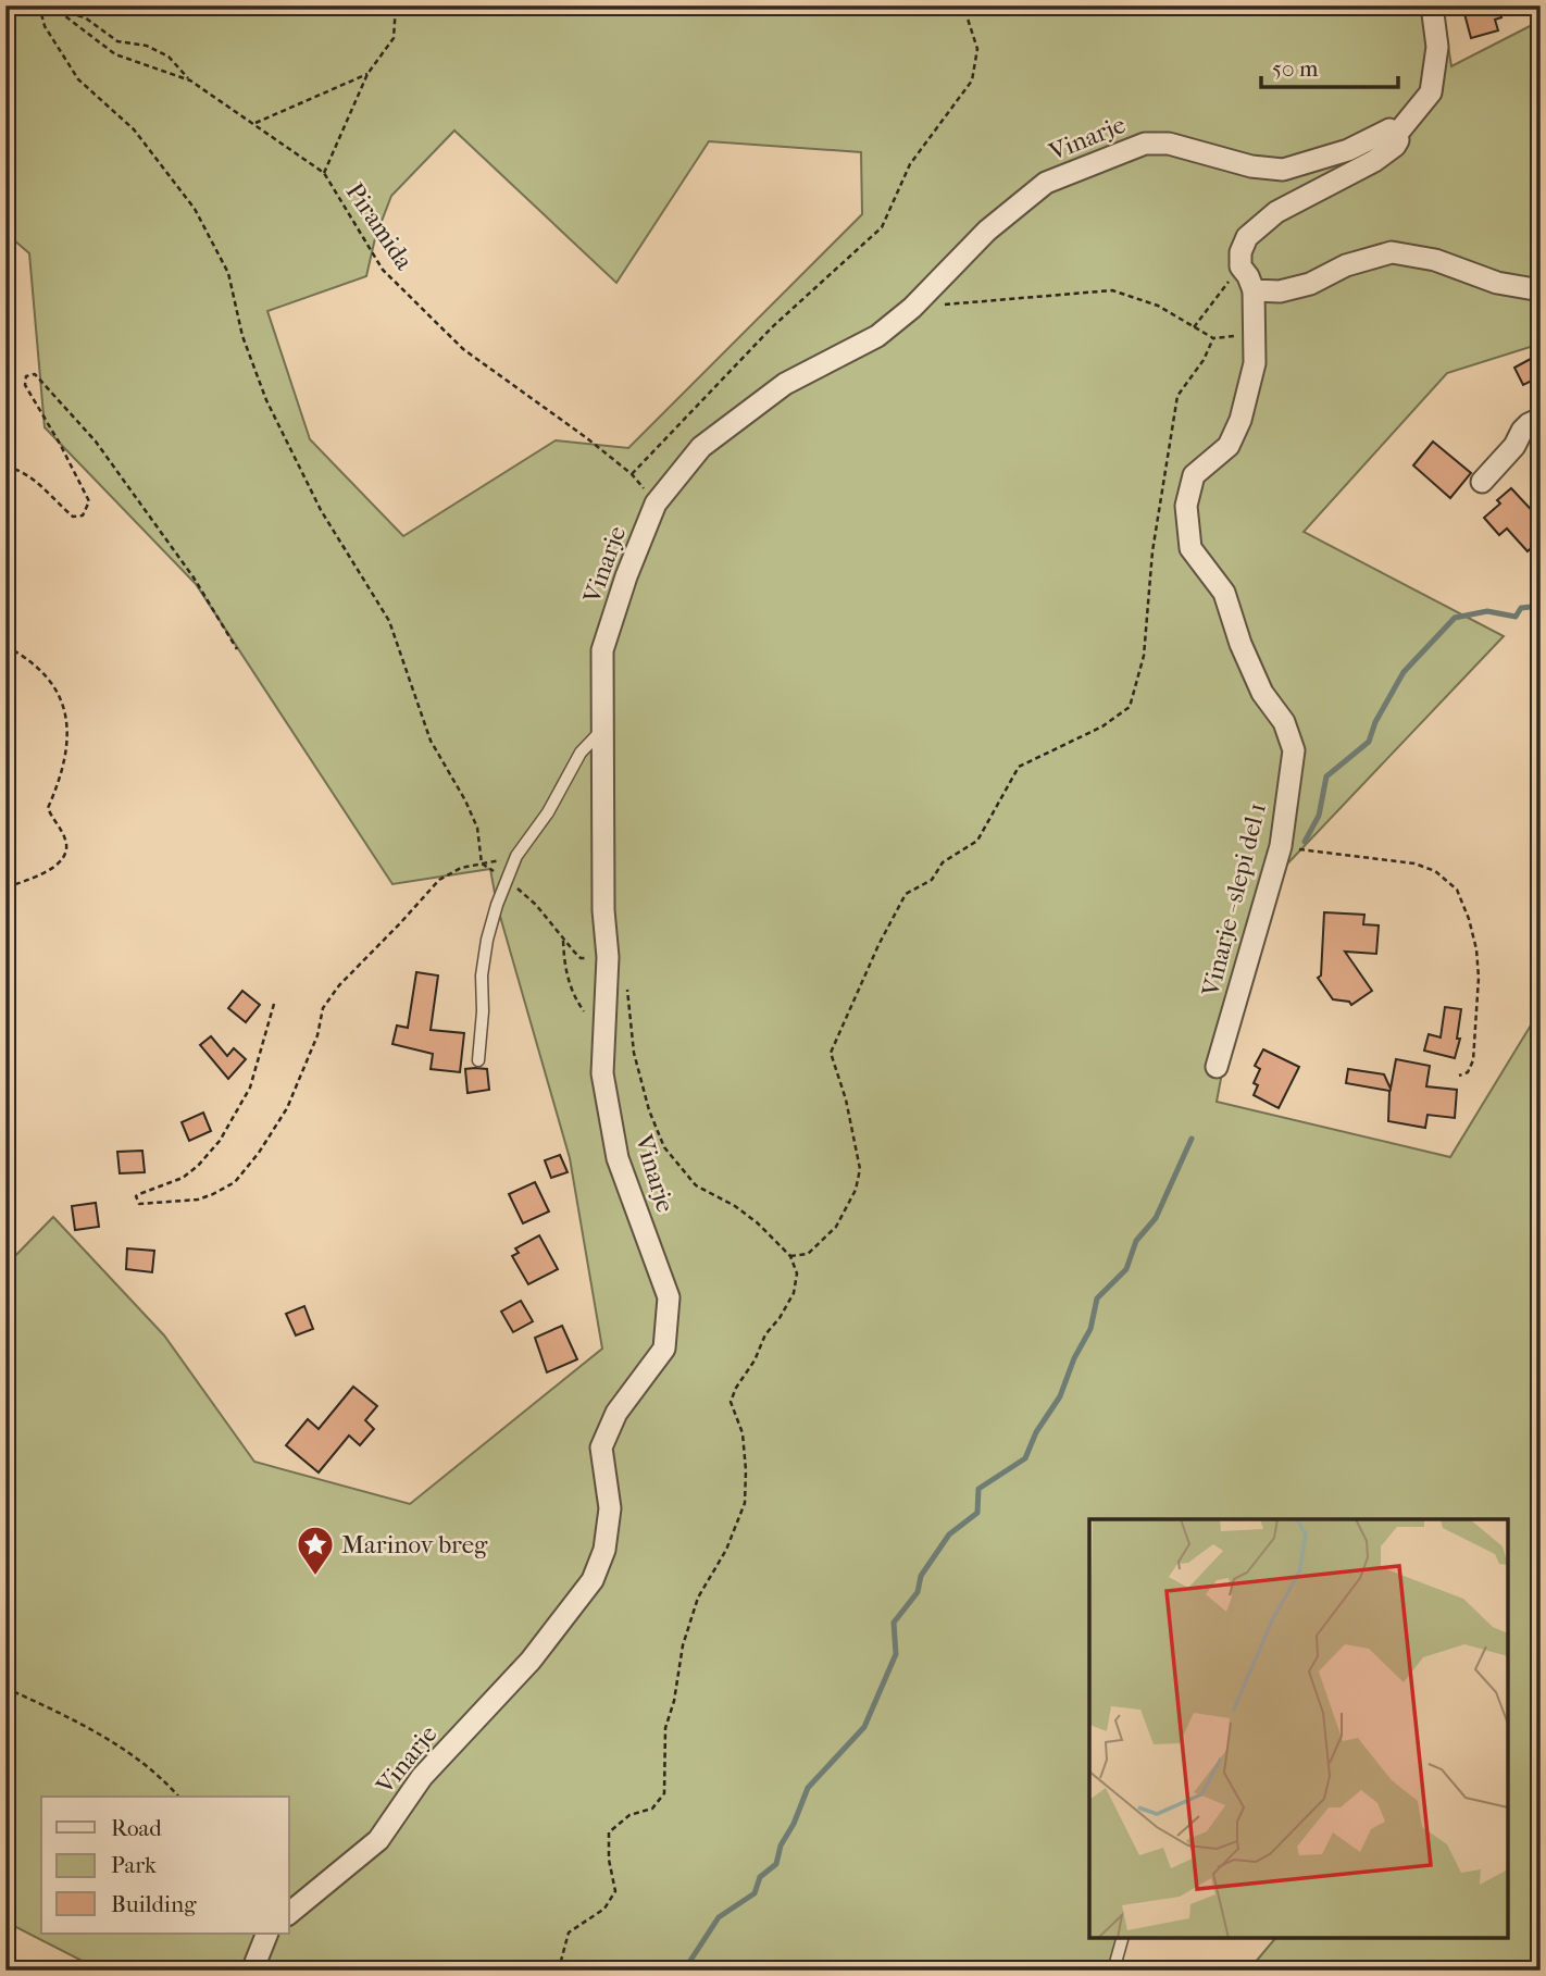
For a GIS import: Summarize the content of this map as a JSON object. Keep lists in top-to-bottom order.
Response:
{
  "streets": {
    "street": ["Vinarje", "Vinarje - slepi del 1"],
    "path": ["Piramida"]
  },
  "crossings": [
    ["Vinarje", "Piramida"]
  ],
  "places": {
    "place": ["Marinov breg"]
  },
  "legend": ["Road", "Park", "Building"],
  "scale_bar": "50 m"
}
